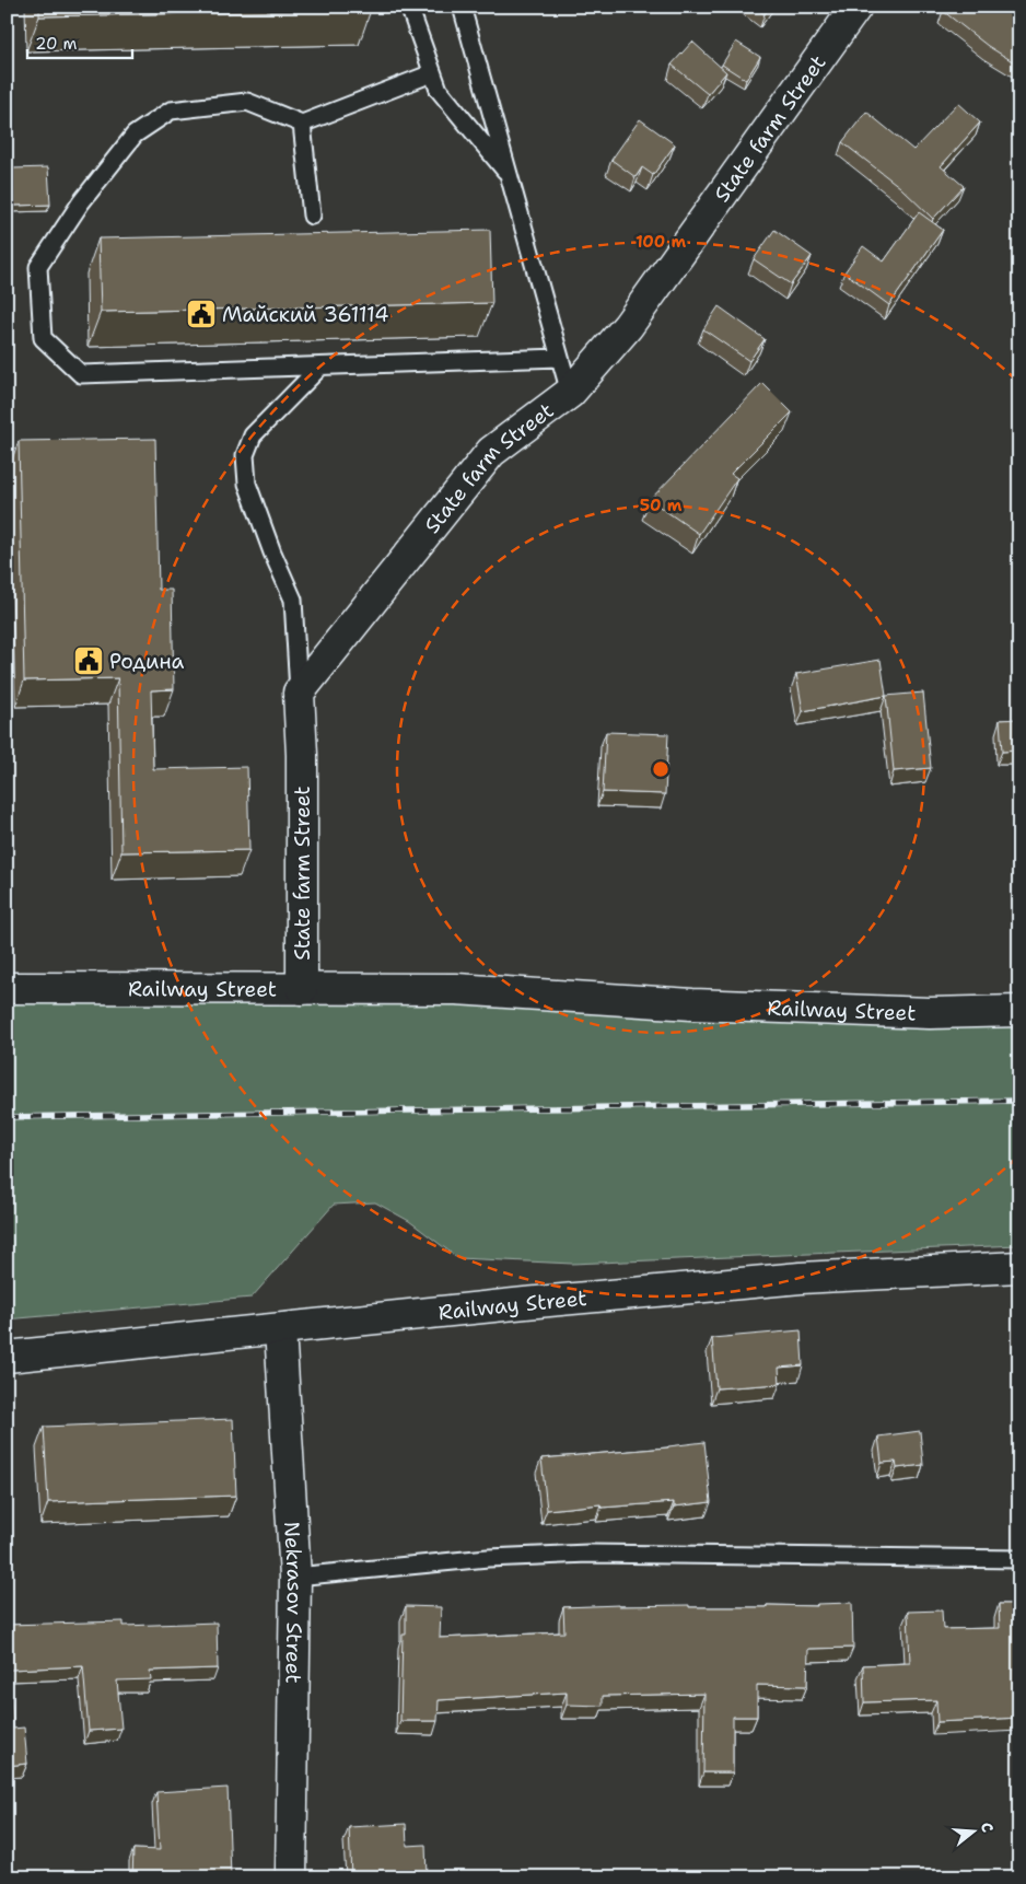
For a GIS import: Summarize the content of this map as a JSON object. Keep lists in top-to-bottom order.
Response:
{
  "streets": {
    "street": ["State farm Street", "Railway Street", "Nekrasov Street"]
  },
  "crossings": [
    ["State farm Street", "Railway Street"],
    ["Railway Street", "Nekrasov Street"]
  ],
  "places": {
    "public building": ["Майский 361114", "Родина"]
  },
  "scale_bar": "20 m",
  "north": "right",
  "rings": ["100 m", "50 m"]
}
